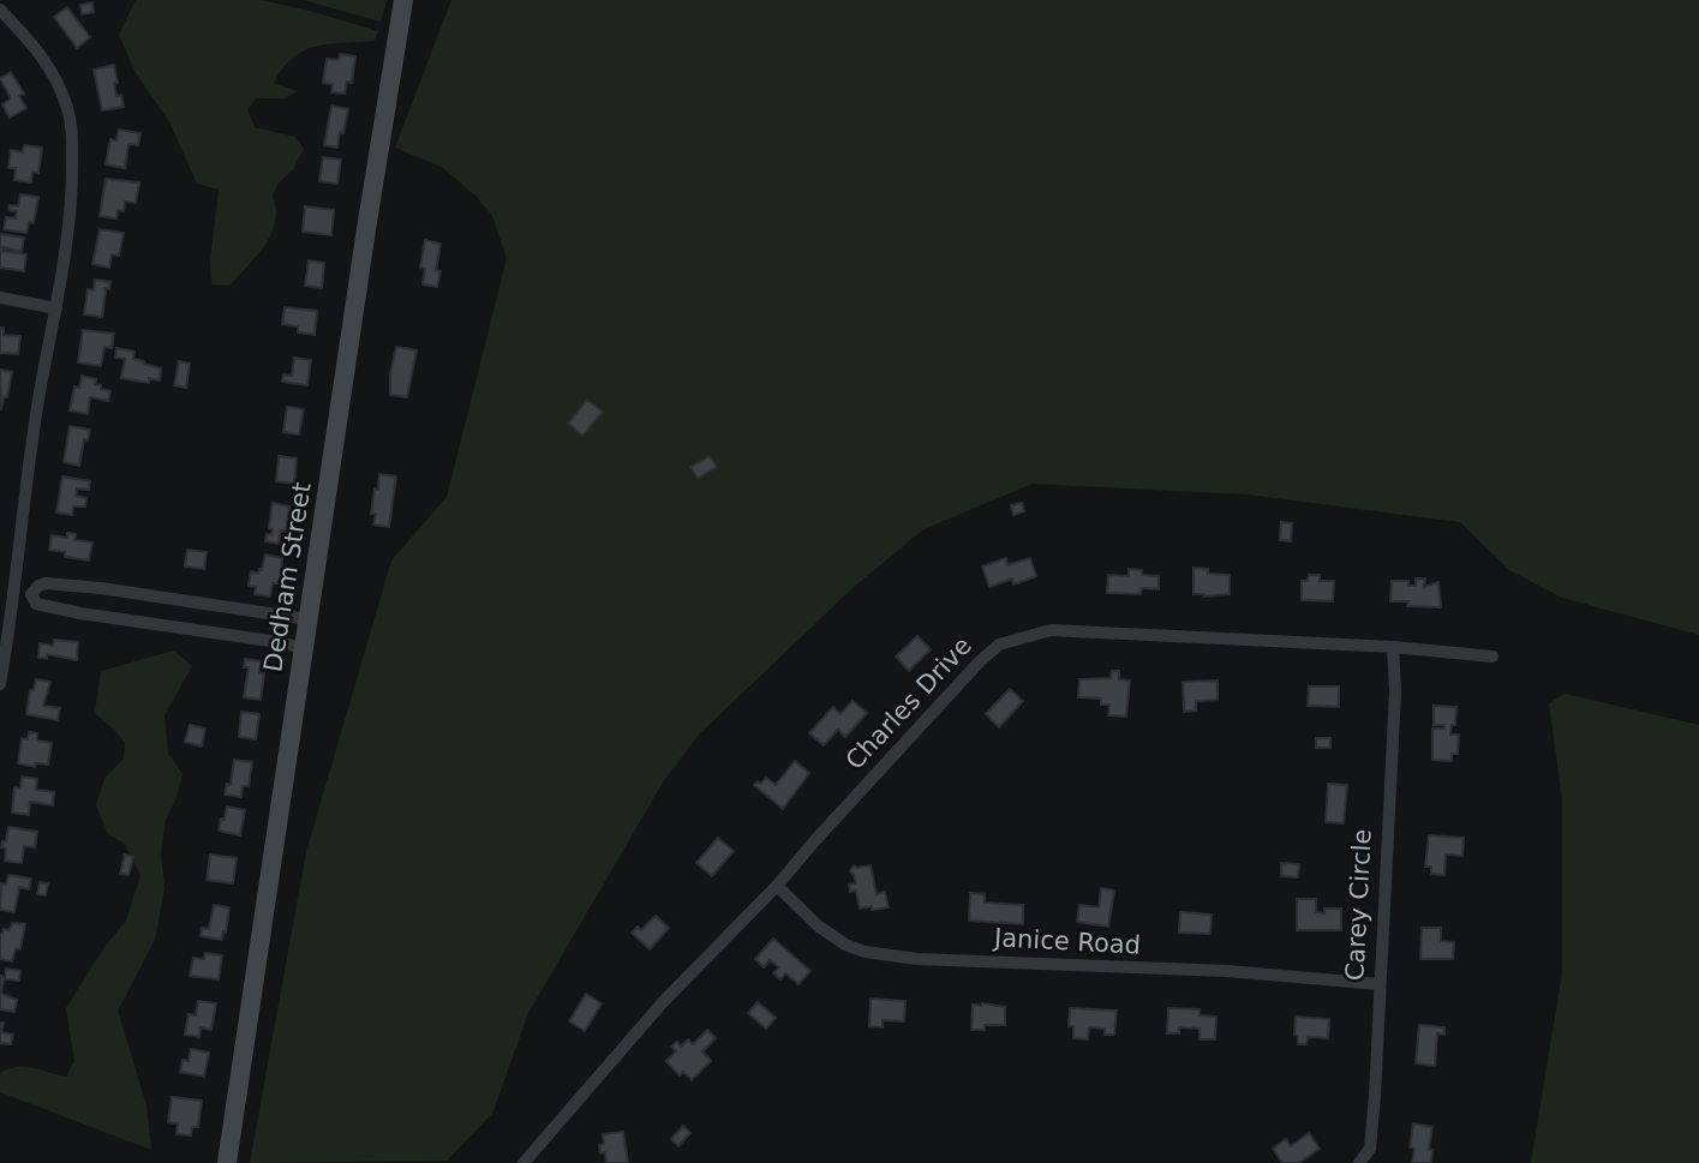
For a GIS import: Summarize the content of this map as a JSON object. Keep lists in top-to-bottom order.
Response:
{
  "streets": {
    "main road": ["Dedham Street"],
    "street": ["Charles Drive", "Carey Circle", "Janice Road"]
  },
  "crossings": [
    ["Charles Drive", "Carey Circle"],
    ["Charles Drive", "Janice Road"],
    ["Carey Circle", "Janice Road"]
  ]
}
